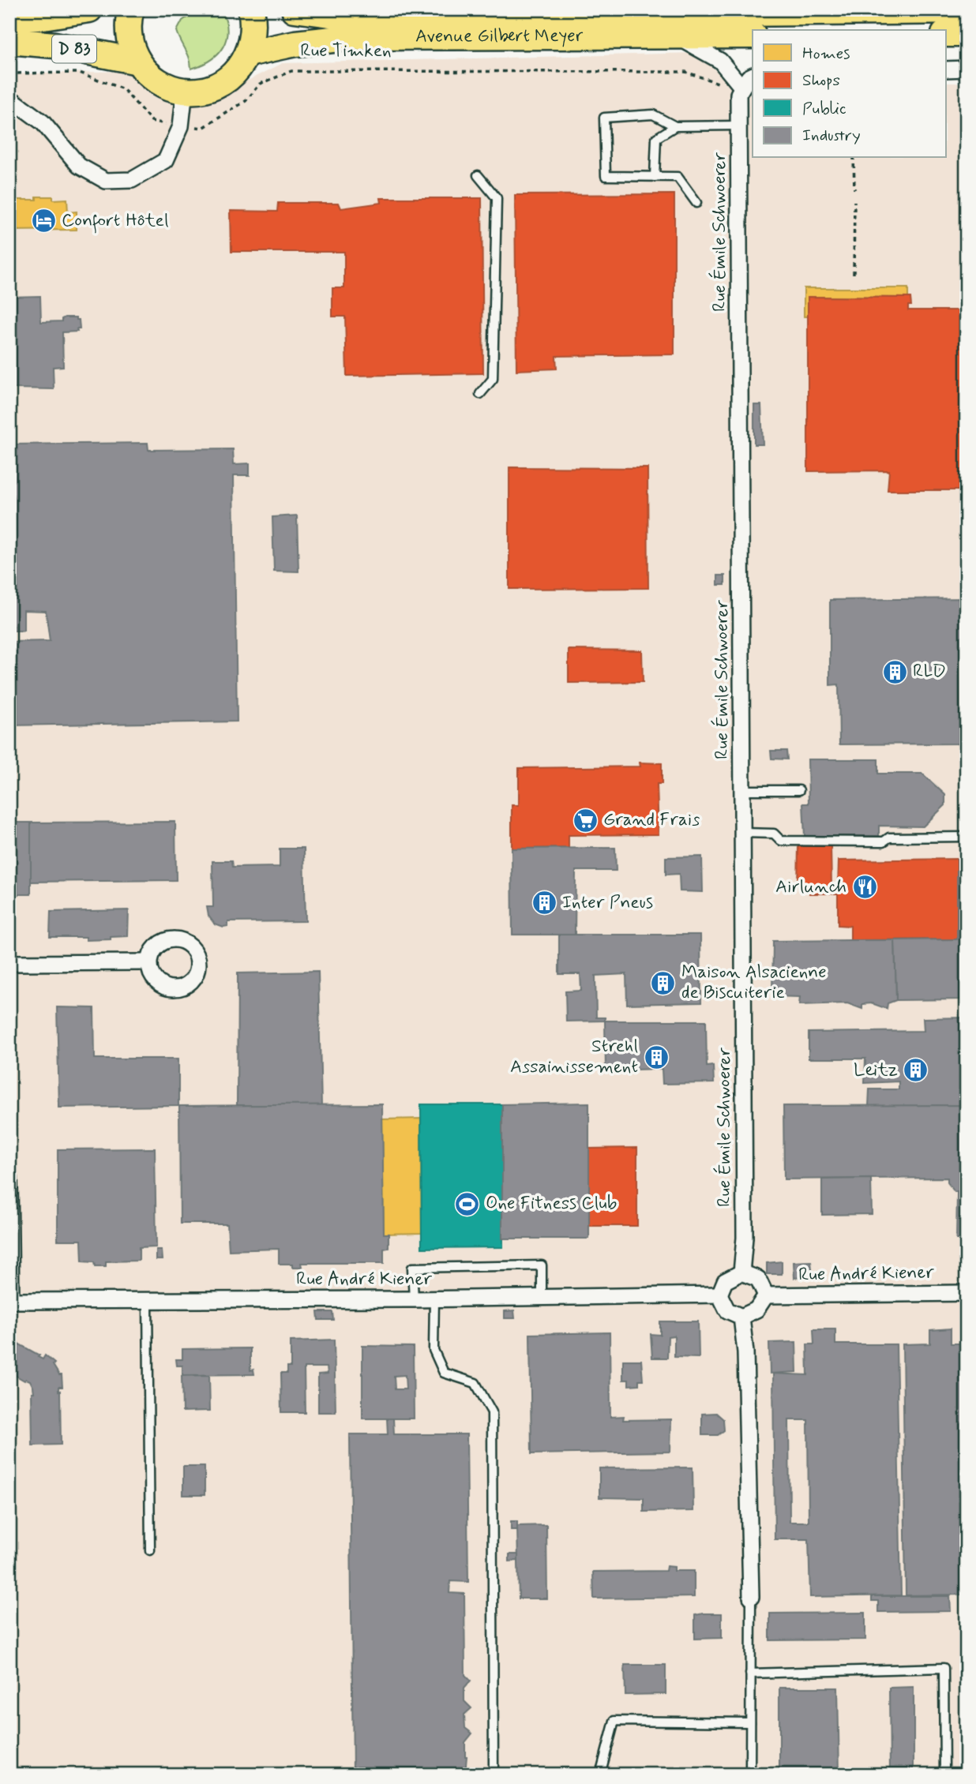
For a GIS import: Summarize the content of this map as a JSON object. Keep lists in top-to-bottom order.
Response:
{
  "streets": {
    "main road": ["Avenue Gilbert Meyer", "D 83"],
    "street": ["Rue Émile Schwoerer", "Rue André Kiener"],
    "path": ["Rue Timken"]
  },
  "crossings": [
    ["Rue Timken", "Rue Émile Schwoerer"],
    ["Rue Émile Schwoerer", "Rue André Kiener"]
  ],
  "places": {
    "hotel": ["Confort Hôtel"],
    "building": [
      "RLD",
      "Inter Pneus",
      "Maison Alsacienne de Biscuiterie",
      "Strehl Assainissement",
      "Leitz"
    ],
    "supermarket": ["Grand Frais"],
    "restaurant": ["Airlunch"],
    "sports": ["One Fitness Club"]
  },
  "legend": [
    "Homes",
    "Shops",
    "Public",
    "Industry"
  ]
}
